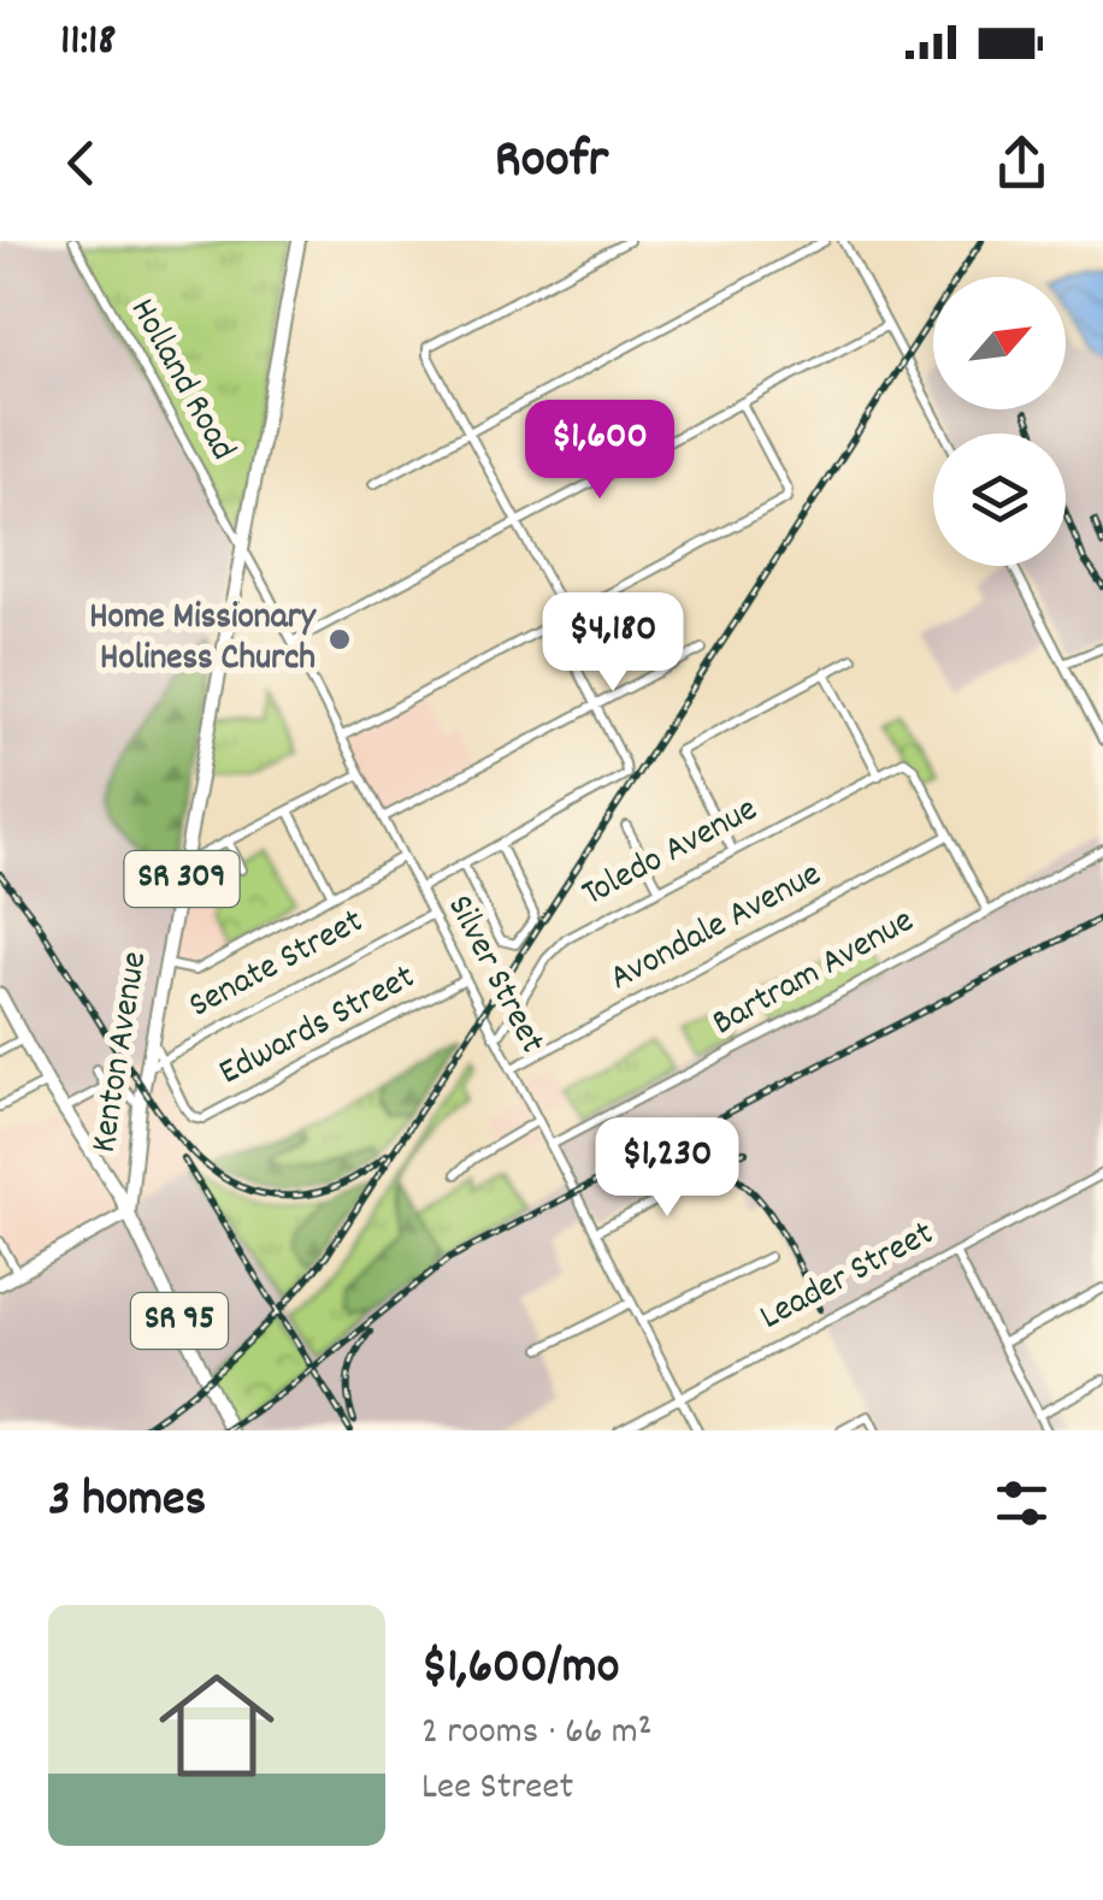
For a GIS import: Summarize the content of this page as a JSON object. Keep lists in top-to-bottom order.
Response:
{
  "streets": {
    "main road": ["SR 309", "Kenton Avenue", "SR 95"],
    "street": [
      "Holland Road",
      "Toledo Avenue",
      "Avondale Avenue",
      "Senate Street",
      "Bartram Avenue",
      "Silver Street",
      "Edwards Street",
      "Leader Street"
    ]
  },
  "crossings": [
    ["Holland Road", "SR 309"],
    ["Holland Road", "Silver Street"],
    ["Holland Road", "Kenton Avenue"],
    ["Toledo Avenue", "Avondale Avenue"],
    ["Toledo Avenue", "Silver Street"],
    ["SR 309", "Silver Street"],
    ["SR 309", "Kenton Avenue"],
    ["Avondale Avenue", "Silver Street"],
    ["Senate Street", "Silver Street"],
    ["Senate Street", "Edwards Street"],
    ["Senate Street", "Kenton Avenue"],
    ["Bartram Avenue", "Silver Street"],
    ["Silver Street", "Edwards Street"],
    ["Silver Street", "Kenton Avenue"],
    ["Silver Street", "Leader Street"],
    ["Kenton Avenue", "SR 95"]
  ],
  "places": ["Home Missionary Holiness Church"],
  "north": "top right",
  "page": {
    "status": "11:18",
    "header": "Roofr",
    "price": ["$1,600", "$4,180", "$1,230"],
    "heading": "3 homes",
    "list": [
      {
        "name": "$1,600/mo",
        "note": "2 rooms · 66 m² · Lee Street"
      }
    ]
  }
}
